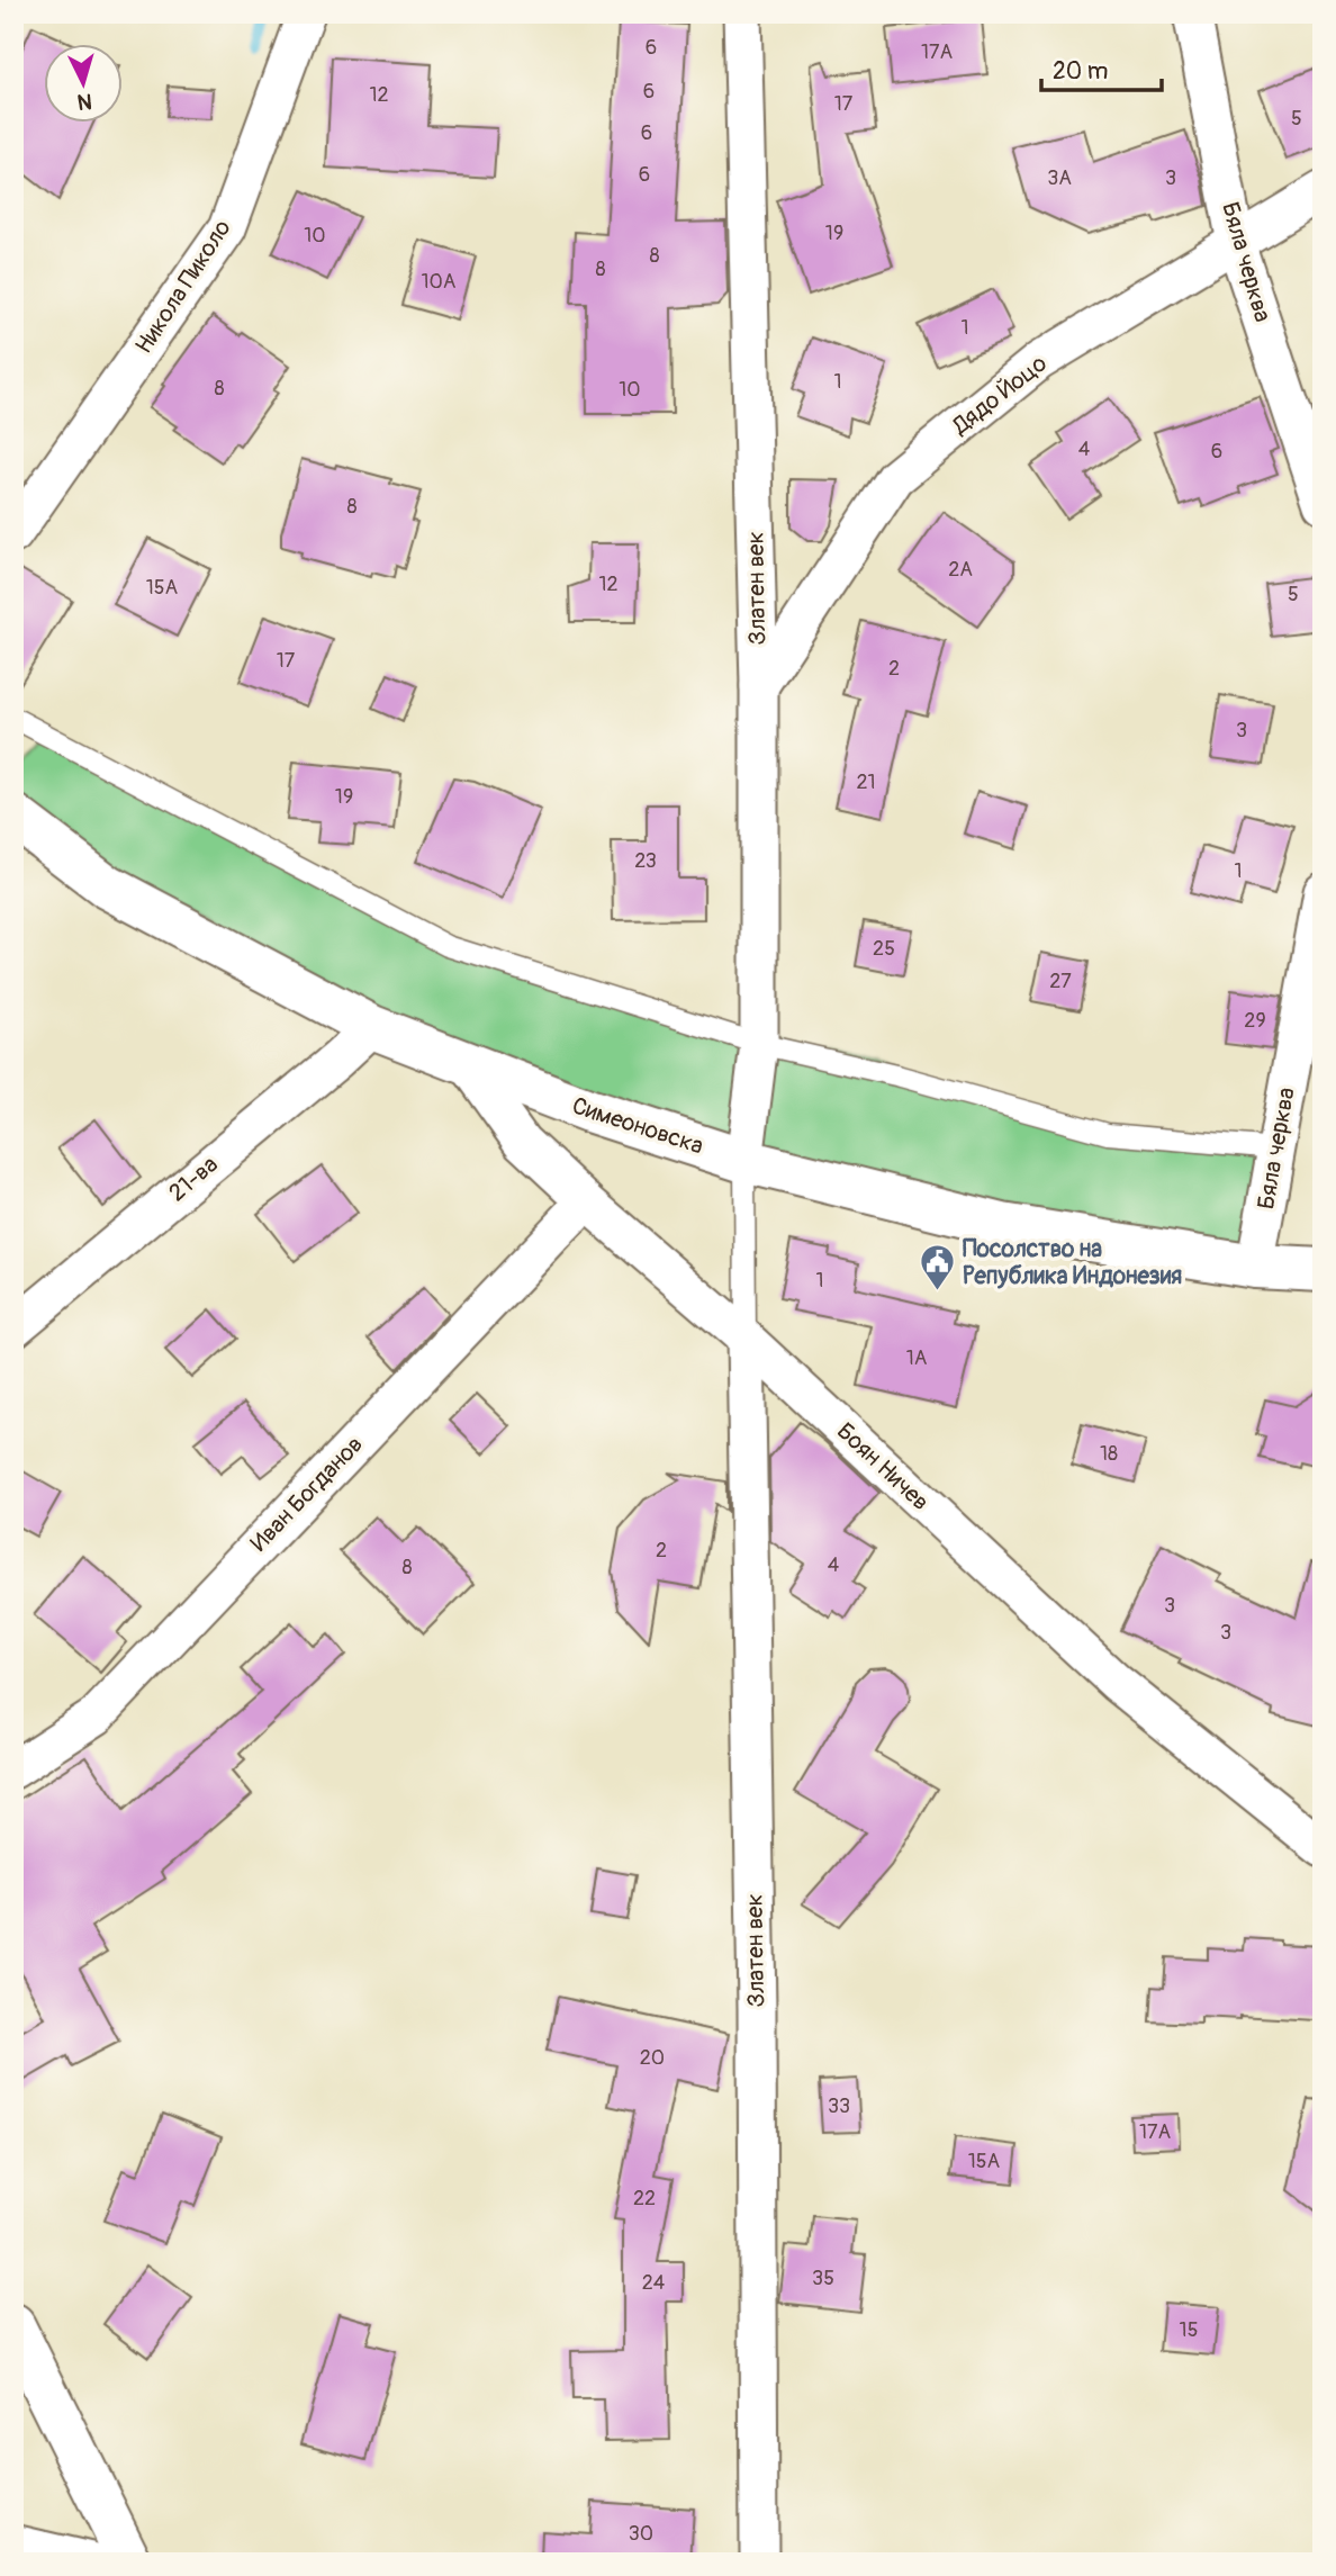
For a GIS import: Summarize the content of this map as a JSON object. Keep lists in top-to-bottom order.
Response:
{
  "streets": {
    "street": [
      "Бяла черква",
      "Никола Пиколо",
      "Дядо Йоцо",
      "Златен век",
      "Симеоновска",
      "21-ва",
      "Боян Ничев",
      "Иван Богданов"
    ]
  },
  "crossings": [
    ["Бяла черква", "Дядо Йоцо"],
    ["Бяла черква", "Симеоновска"],
    ["Дядо Йоцо", "Златен век"],
    ["Златен век", "Симеоновска"],
    ["Златен век", "Боян Ничев"],
    ["Симеоновска", "21-ва"],
    ["Симеоновска", "Боян Ничев"],
    ["Боян Ничев", "Иван Богданов"]
  ],
  "places": {
    "public building": ["Посолство на Република Индонезия"]
  },
  "house_numbers": [
    "6",
    "17А",
    "6",
    "12",
    "17",
    "5",
    "6",
    "6",
    "3А",
    "3",
    "19",
    "10",
    "8",
    "8",
    "10А",
    "1",
    "1",
    "8",
    "10",
    "4",
    "6",
    "8",
    "2А",
    "12",
    "15А",
    "5",
    "17",
    "2",
    "3",
    "21",
    "19",
    "23",
    "1",
    "25",
    "27",
    "29",
    "1",
    "1A",
    "18",
    "2",
    "4",
    "8",
    "3",
    "3",
    "20",
    "33",
    "17А",
    "15А",
    "22",
    "35",
    "24",
    "15",
    "30"
  ],
  "scale_bar": "20 m",
  "north": "bottom"
}
